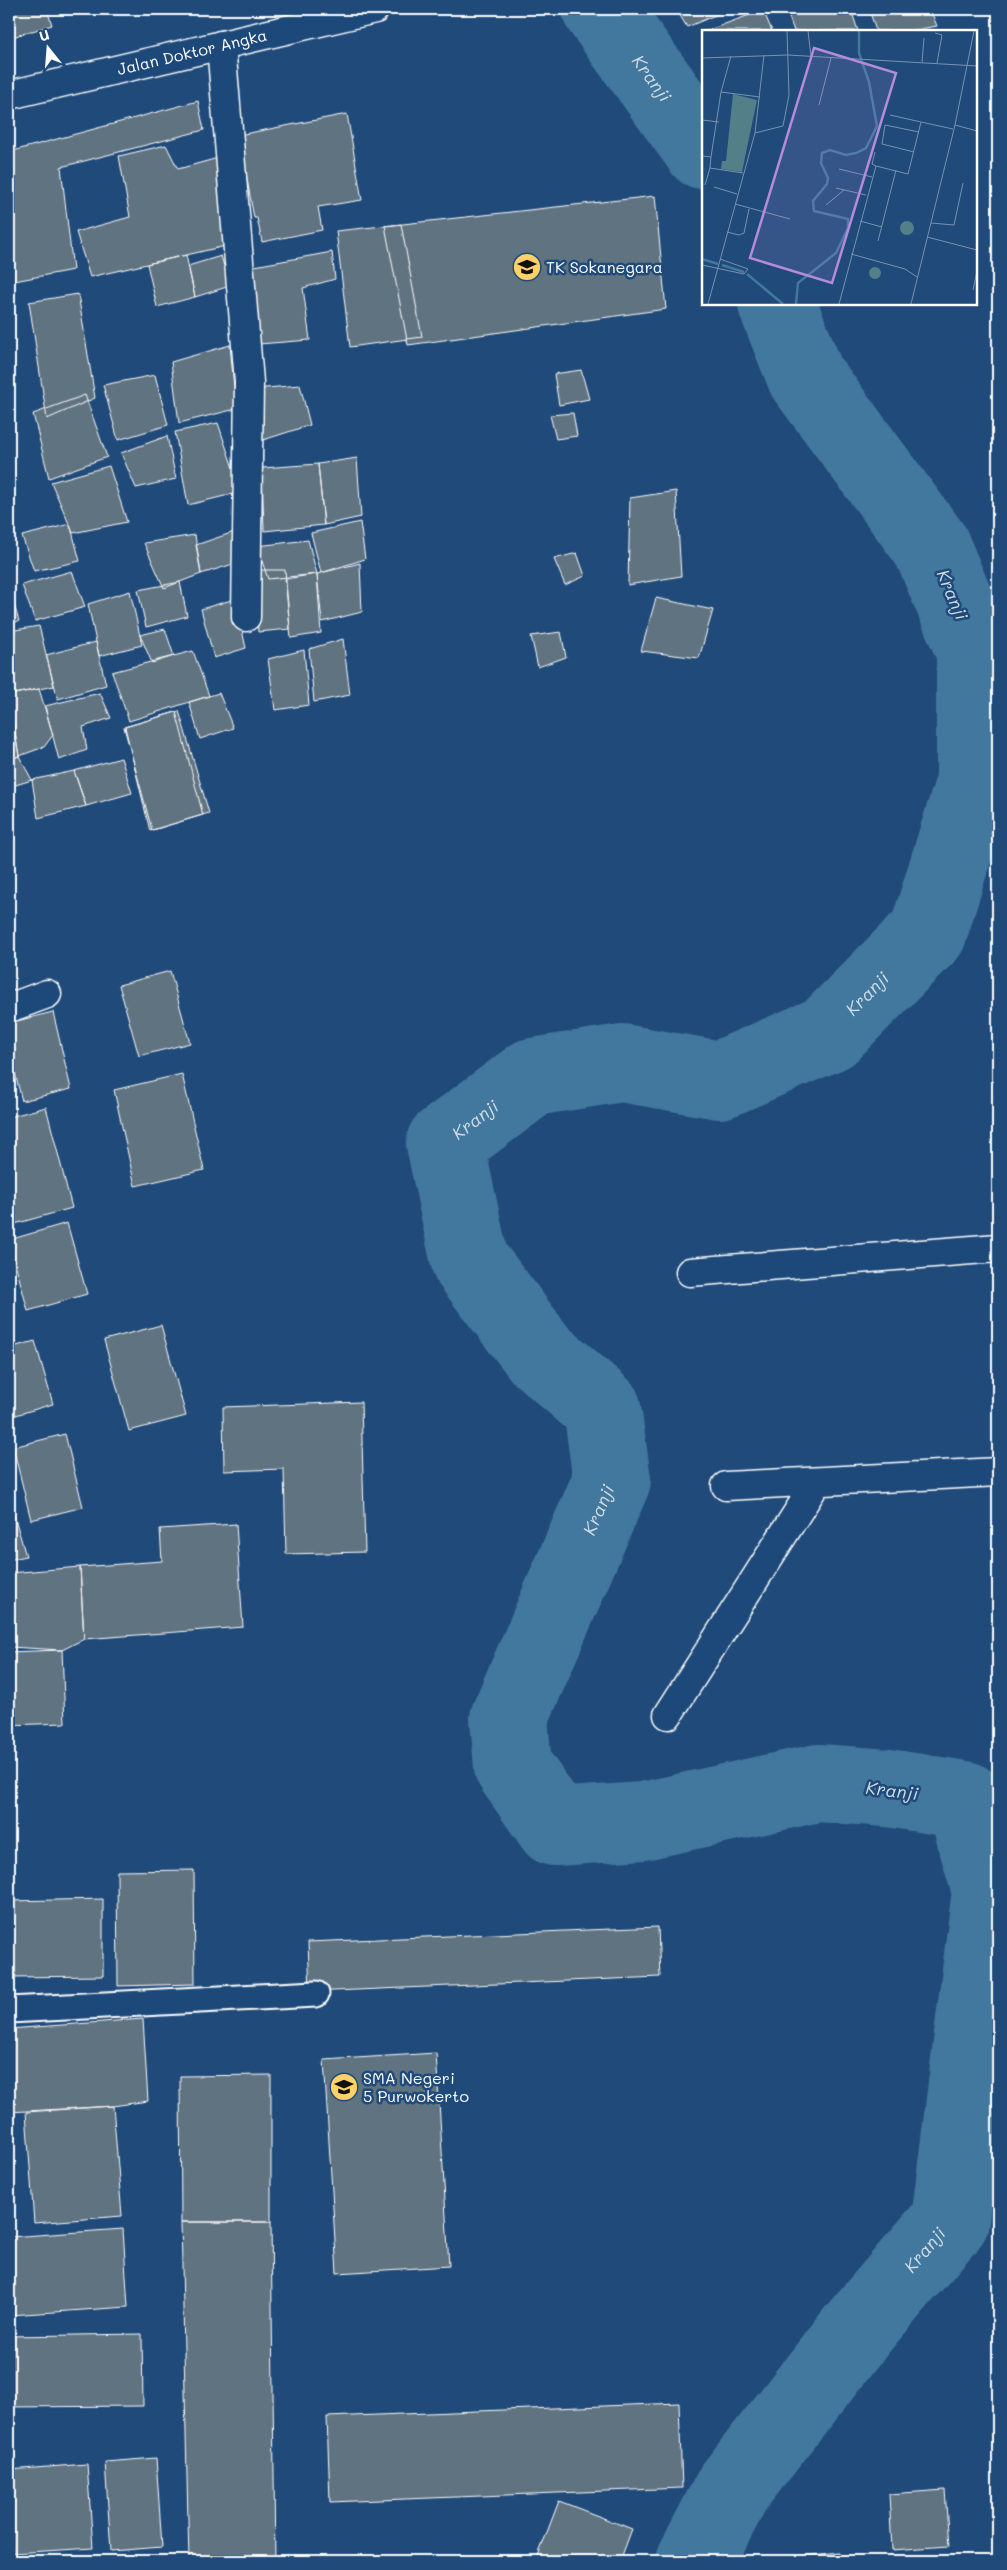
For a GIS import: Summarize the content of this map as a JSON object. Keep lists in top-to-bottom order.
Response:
{
  "streets": {
    "street": ["Jalan Doktor Angka"]
  },
  "water": ["Kranji"],
  "places": {
    "school or university": ["TK Sokanegara", "SMA Negeri 5 Purwokerto"]
  },
  "north": "top"
}
